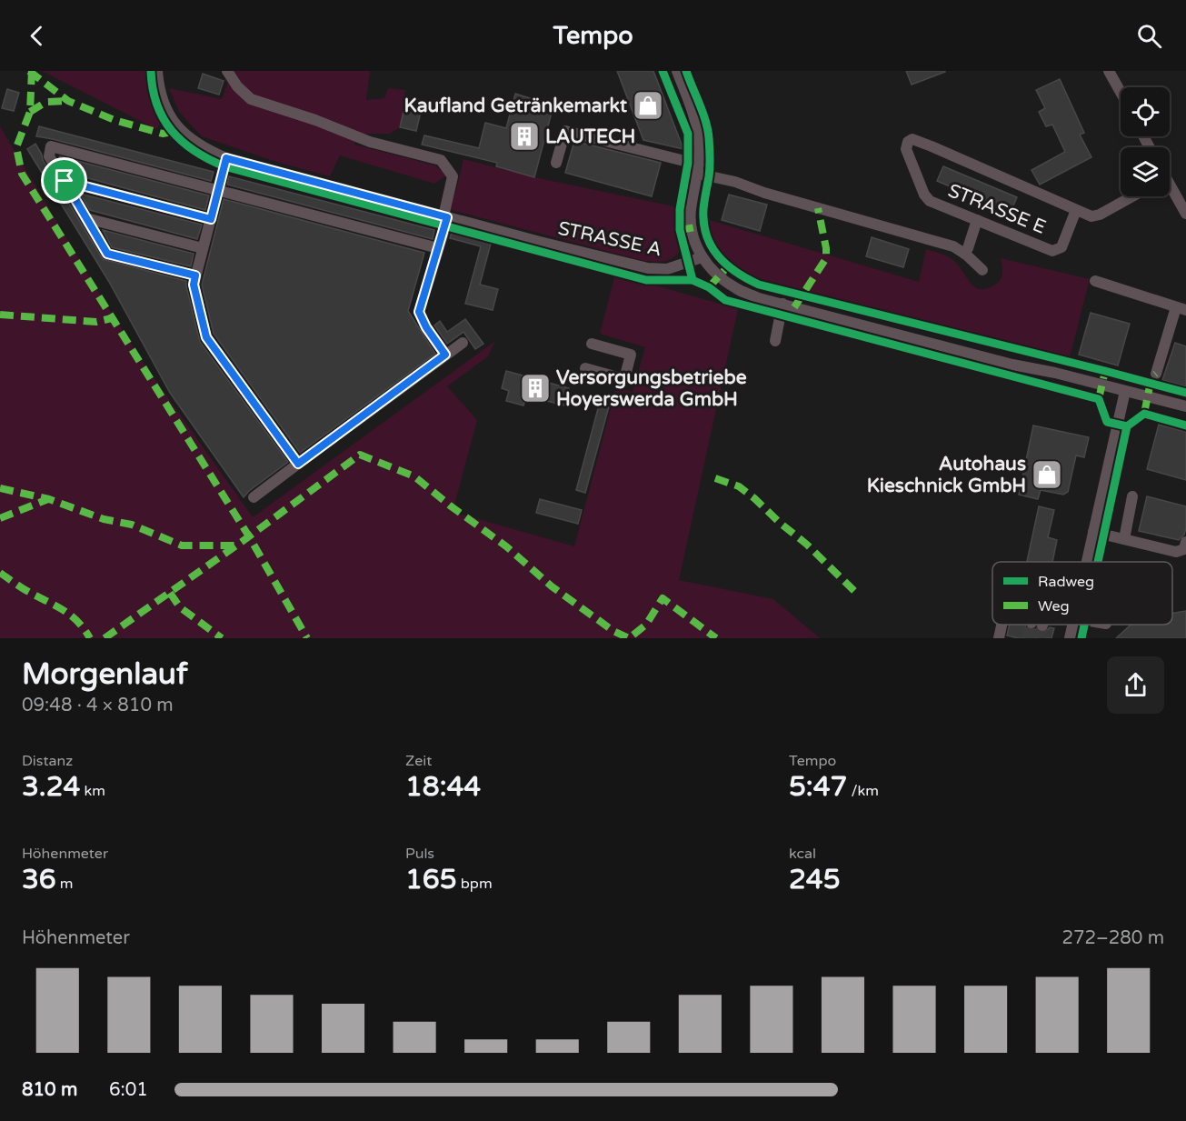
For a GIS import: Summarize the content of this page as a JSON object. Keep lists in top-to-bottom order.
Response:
{
  "streets": {
    "street": ["STRASSE E", "STRASSE A"]
  },
  "places": {
    "shop": ["Kaufland Getränkemarkt", "Autohaus Kieschnick GmbH"],
    "building": ["LAUTECH", "Versorgungsbetriebe Hoyerswerda GmbH"]
  },
  "legend": ["Radweg", "Weg"],
  "page": {
    "header": "Tempo",
    "heading": ["Morgenlauf", "09:48 · 4 × 810 m"],
    "stats": [
      ["Distanz", "3.24 km"],
      ["Zeit", "18:44"],
      ["Tempo", "5:47 /km"],
      ["Höhenmeter", "36 m"],
      ["Puls", "165 bpm"],
      ["kcal", "245"]
    ],
    "chart": ["Höhenmeter", "272–280 m"],
    "list": [
      {
        "name": "810 m",
        "note": "6:01"
      }
    ]
  }
}
